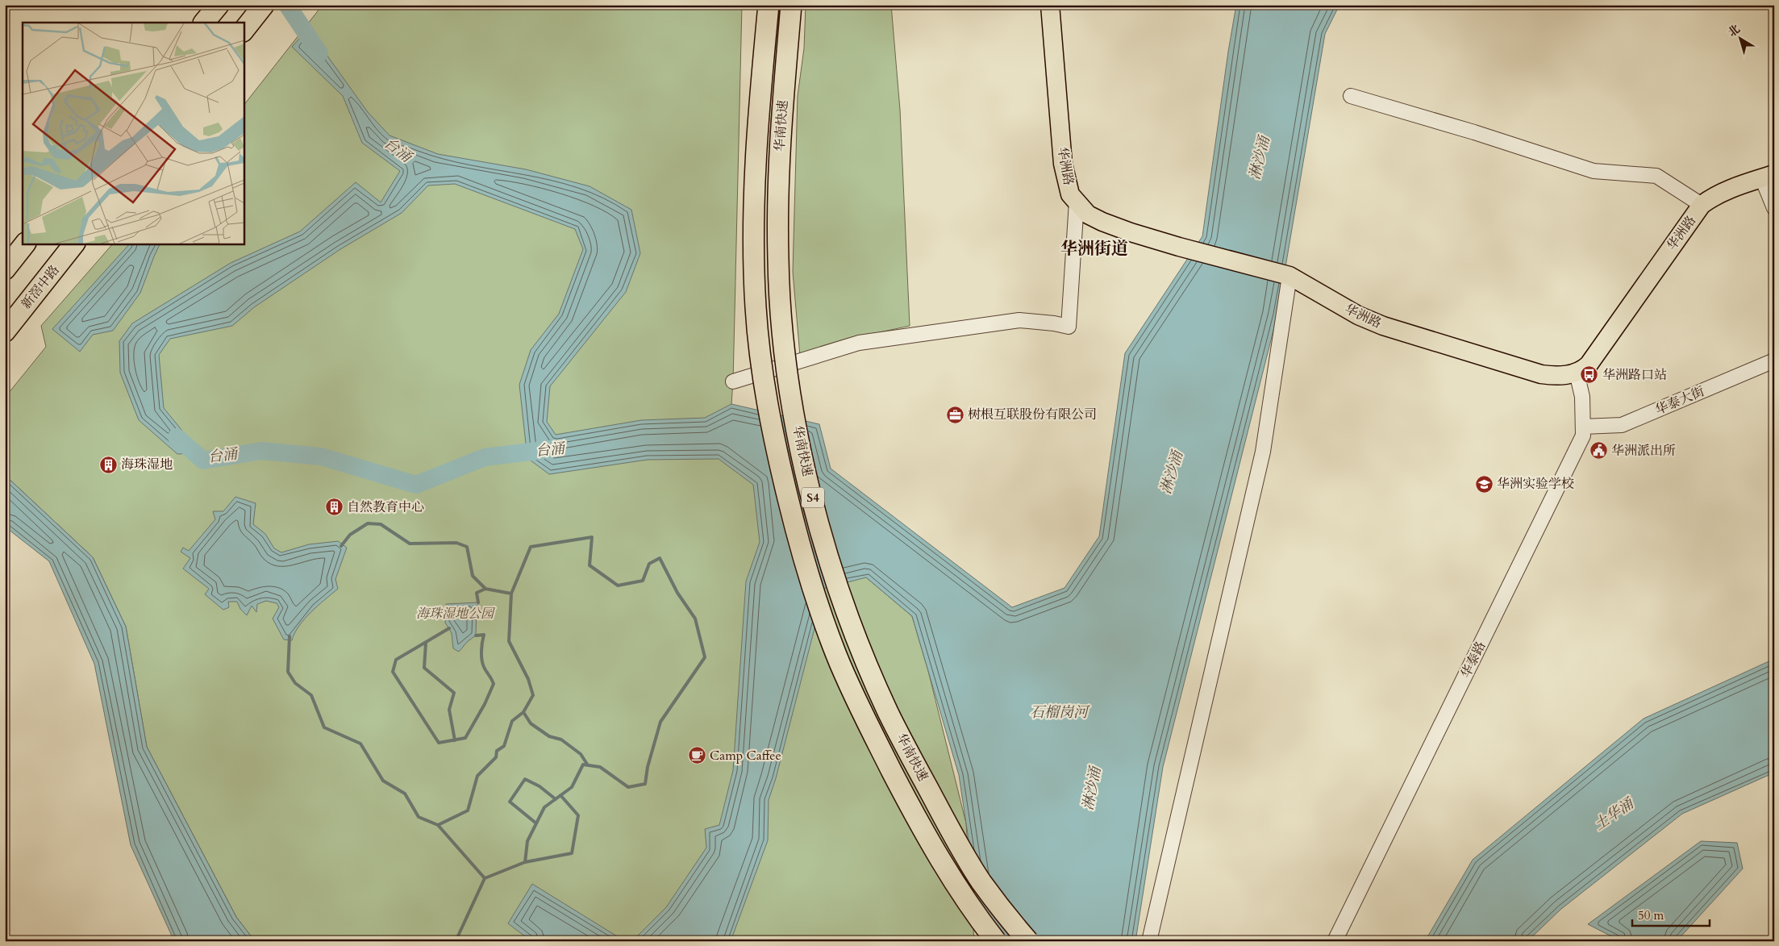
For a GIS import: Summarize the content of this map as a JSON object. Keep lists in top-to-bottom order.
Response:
{
  "streets": {
    "highway": ["华南快速", "新滘中路", "S4"],
    "main road": ["华洲路"],
    "street": ["华泰大街", "华泰路"]
  },
  "crossings": [
    ["华洲路", "华泰路"],
    ["华泰大街", "华泰路"]
  ],
  "districts": ["华洲街道"],
  "water": [
    "台涌",
    "淋沙涌",
    "石榴岗河",
    "土华涌"
  ],
  "parks": ["海珠湿地公园"],
  "places": {
    "bus stop": ["华洲路口站"],
    "office": ["树根互联股份有限公司"],
    "public building": ["华洲派出所"],
    "building": ["海珠湿地", "自然教育中心"],
    "school or university": ["华洲实验学校"],
    "cafe": ["Camp Caffee"]
  },
  "scale_bar": "50 m",
  "north": "top left"
}
